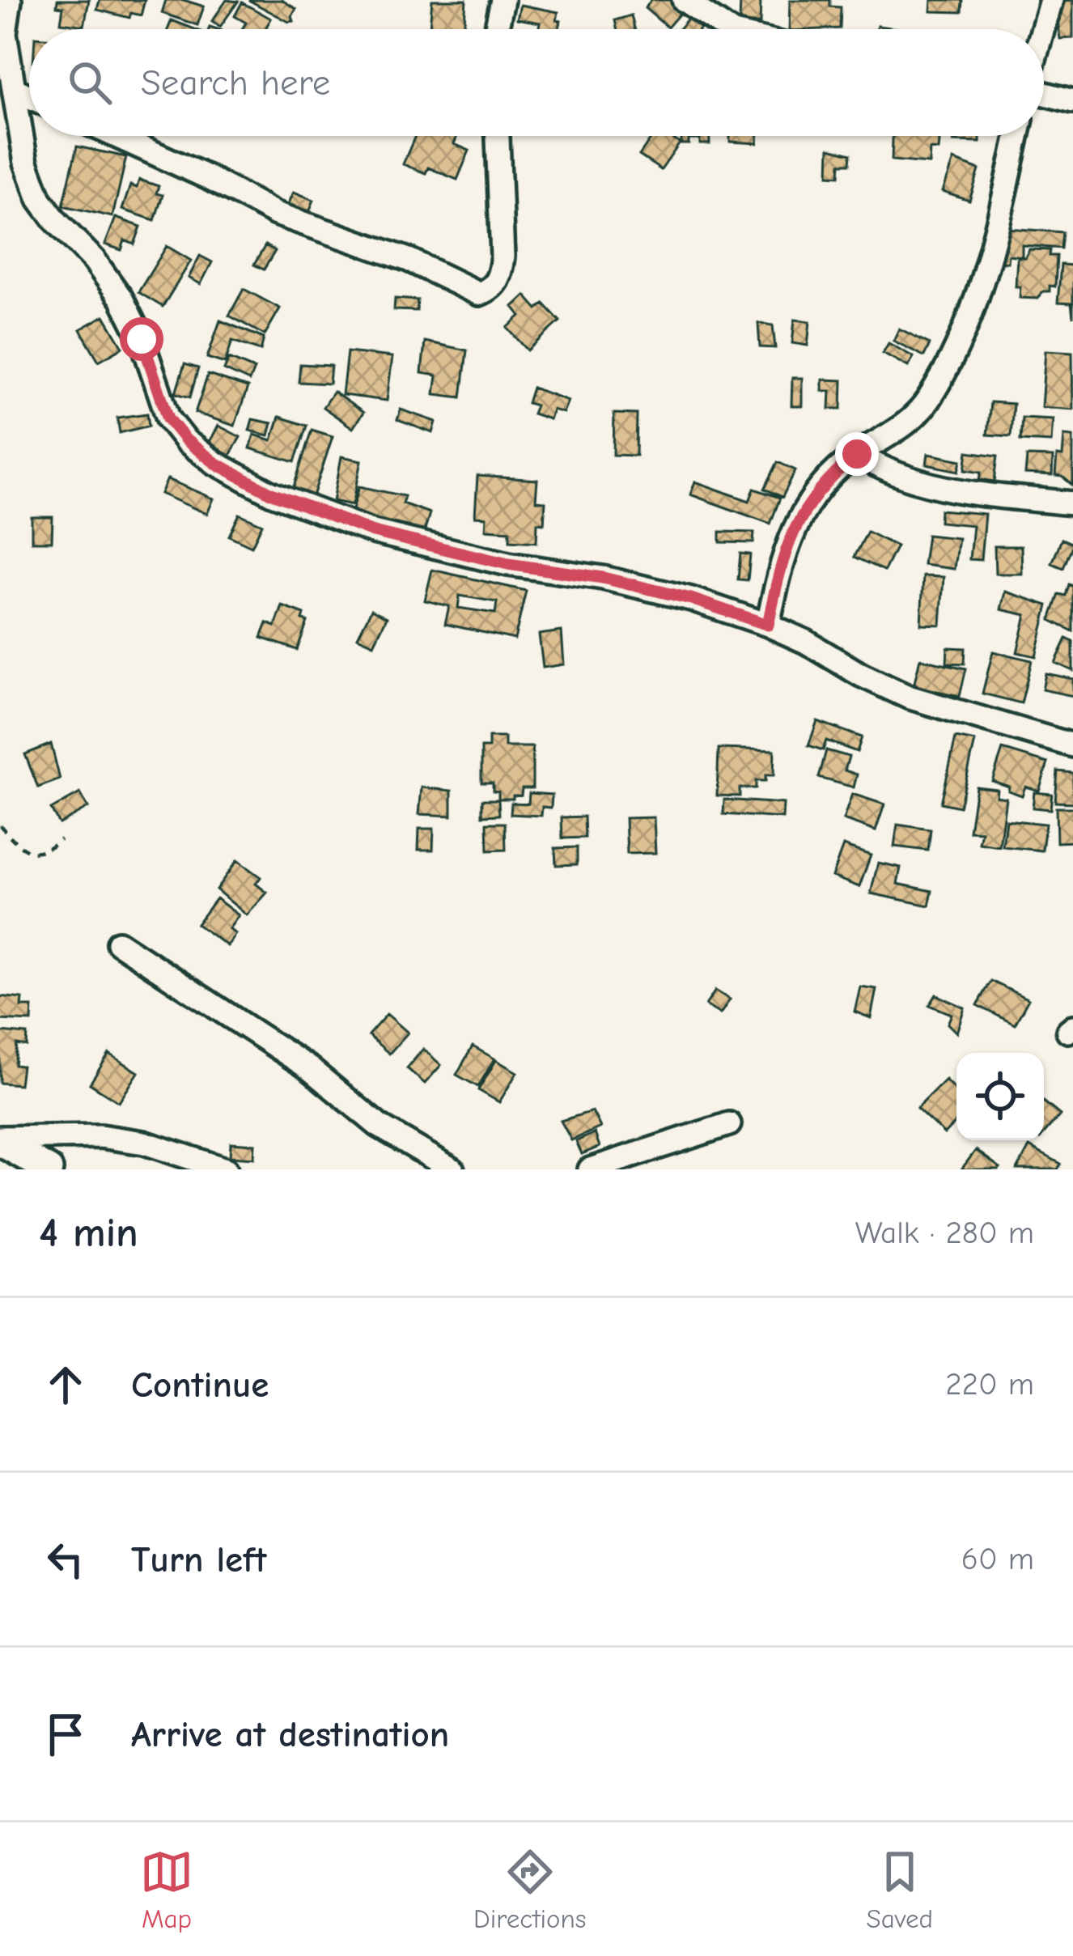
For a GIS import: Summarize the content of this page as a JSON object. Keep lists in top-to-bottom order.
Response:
{
  "page": {
    "search": "Search here",
    "heading": ["4 min", "Walk · 280 m"],
    "list": [
      ["Continue", "220 m"],
      ["Turn left", "60 m"],
      "Arrive at destination"
    ],
    "nav": ["Map", "Directions", "Saved"]
  }
}
